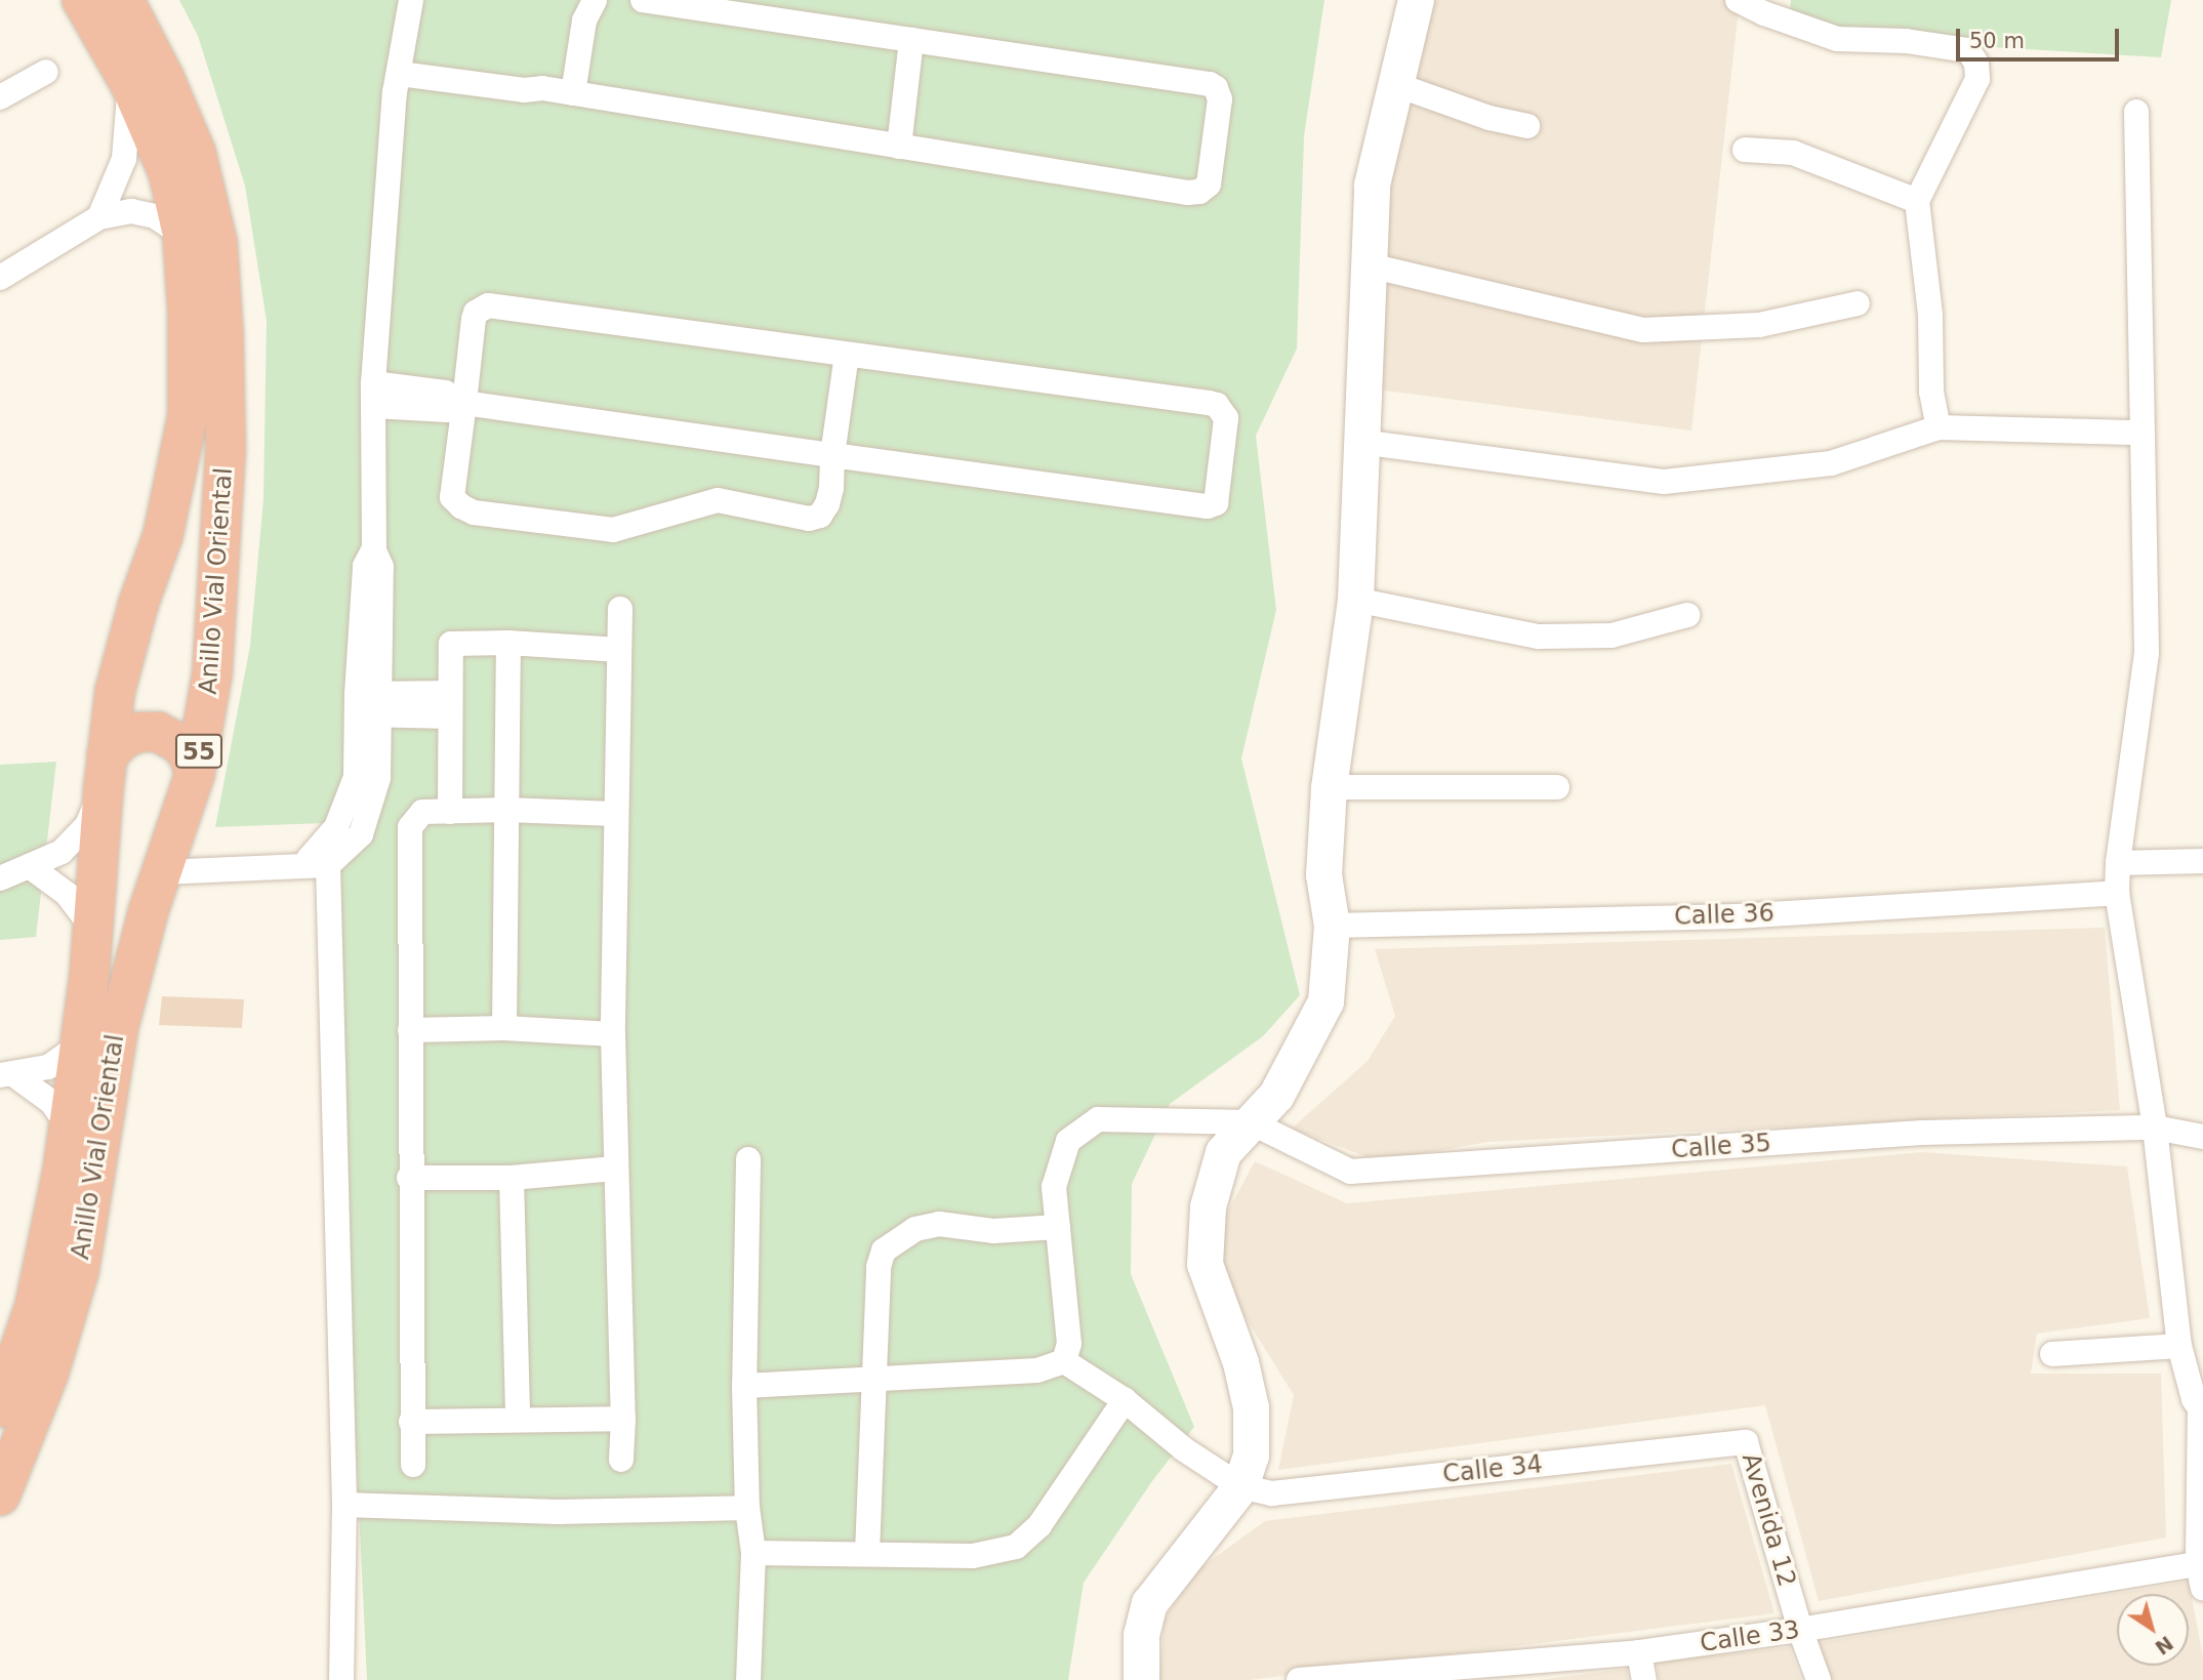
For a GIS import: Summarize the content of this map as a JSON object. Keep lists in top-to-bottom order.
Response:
{
  "streets": {
    "highway": ["Anillo Vial Oriental", "55"],
    "street": [
      "Calle 36",
      "Calle 35",
      "Calle 34",
      "Avenida 12",
      "Calle 33"
    ]
  },
  "crossings": [
    ["Calle 34", "Avenida 12"],
    ["Avenida 12", "Calle 33"]
  ],
  "scale_bar": "50 m",
  "north": "bottom right"
}
